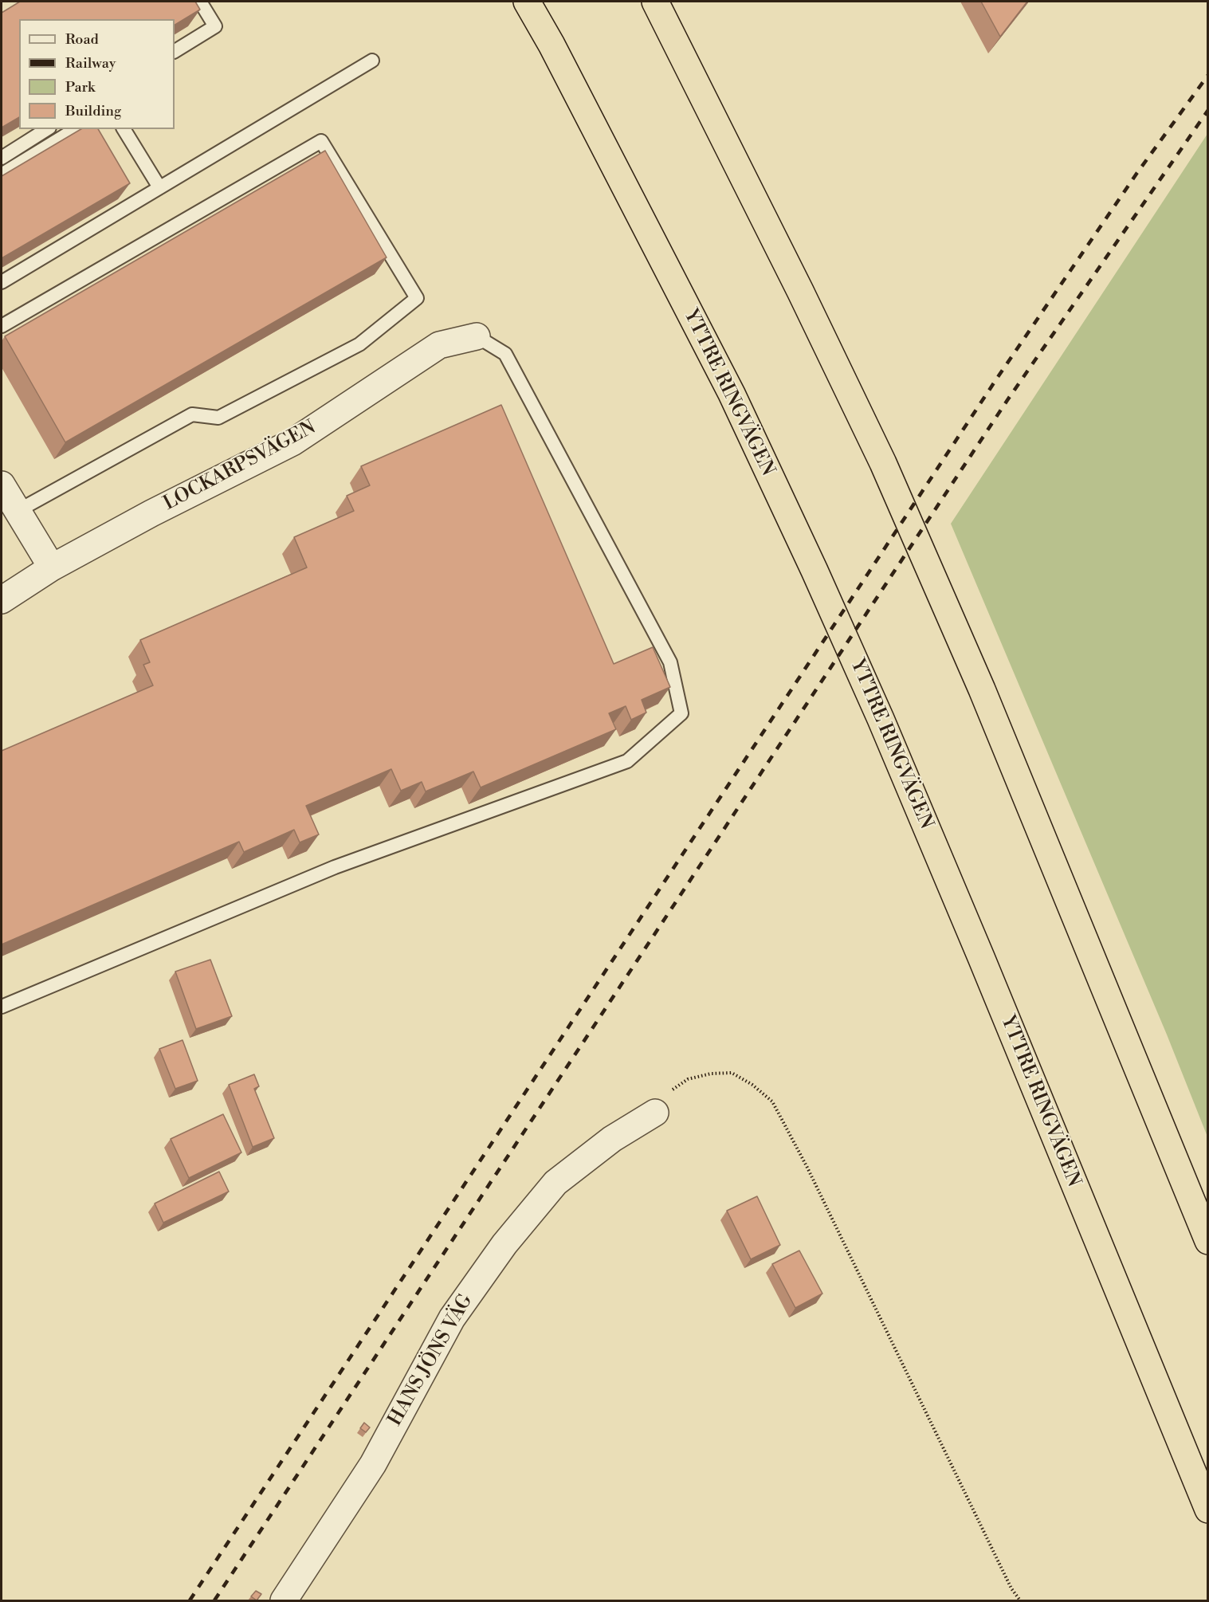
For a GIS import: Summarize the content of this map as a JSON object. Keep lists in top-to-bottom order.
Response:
{
  "streets": {
    "highway": ["YTTRE RINGVÄGEN"],
    "street": ["LOCKARPSVÄGEN", "HANS JÖNS VÄG"]
  },
  "legend": [
    "Road",
    "Railway",
    "Park",
    "Building"
  ]
}
